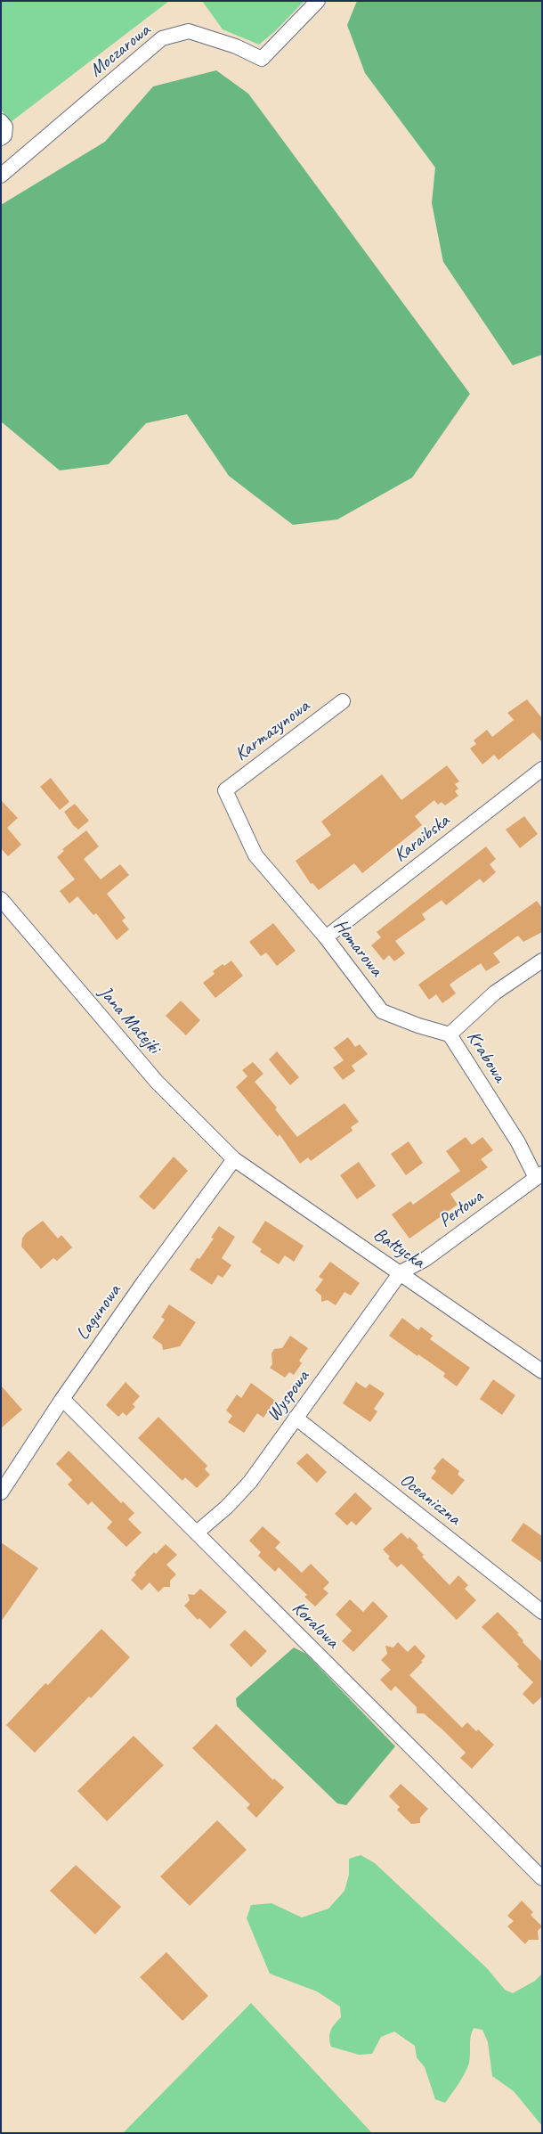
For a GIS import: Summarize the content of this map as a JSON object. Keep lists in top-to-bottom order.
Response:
{
  "streets": {
    "street": [
      "Moczarowa",
      "Karmazynowa",
      "Karaibska",
      "Homarowa",
      "Jana Matejki",
      "Krabowa",
      "Perłowa",
      "Bałtycka",
      "Lagunowa",
      "Wyspowa",
      "Oceaniczna",
      "Koralowa"
    ]
  },
  "crossings": [
    ["Karmazynowa", "Homarowa"],
    ["Karaibska", "Homarowa"],
    ["Homarowa", "Krabowa"],
    ["Jana Matejki", "Bałtycka"],
    ["Jana Matejki", "Lagunowa"],
    ["Krabowa", "Perłowa"],
    ["Perłowa", "Bałtycka"],
    ["Perłowa", "Wyspowa"],
    ["Bałtycka", "Lagunowa"],
    ["Bałtycka", "Wyspowa"],
    ["Lagunowa", "Koralowa"],
    ["Wyspowa", "Oceaniczna"],
    ["Wyspowa", "Koralowa"]
  ]
}
